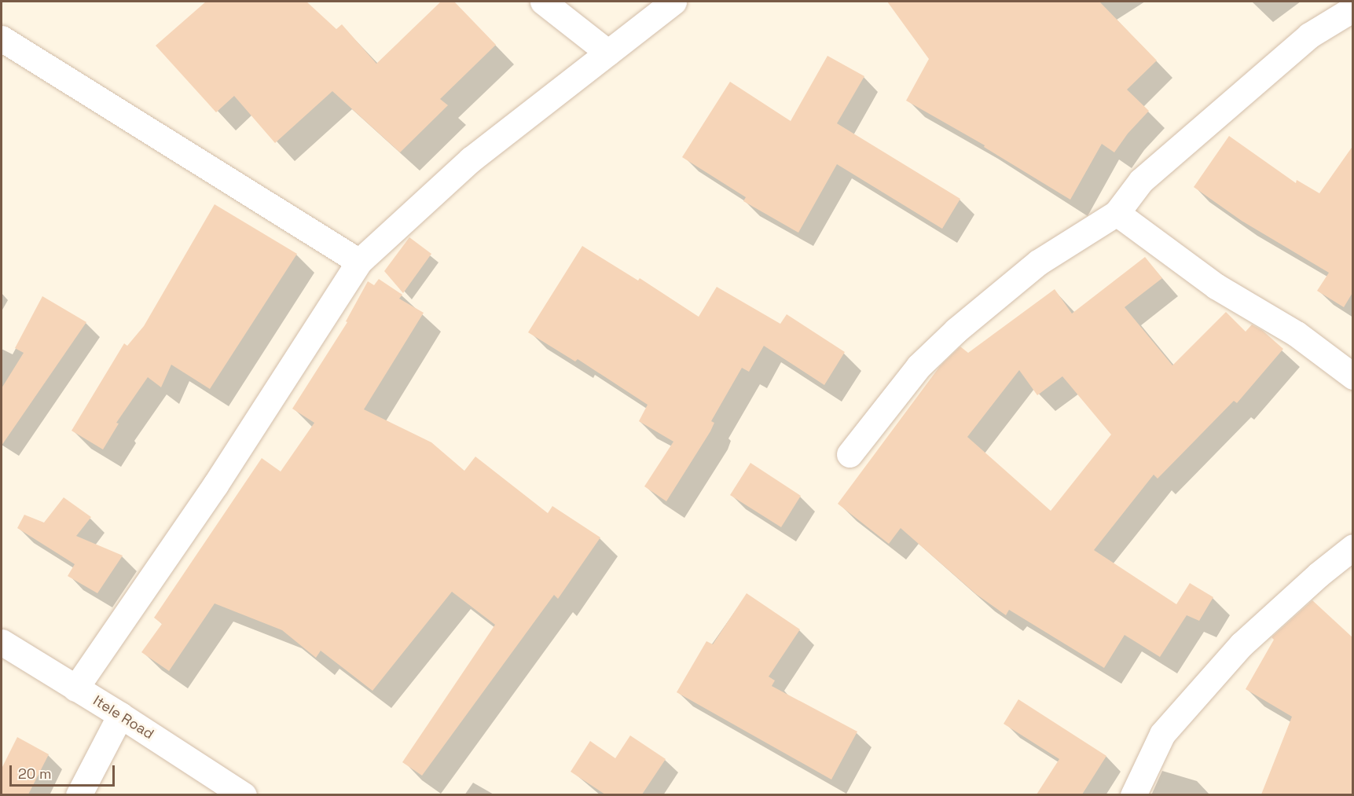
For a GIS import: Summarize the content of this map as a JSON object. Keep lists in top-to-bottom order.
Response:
{
  "streets": {
    "street": ["Itele Road"]
  },
  "scale_bar": "20 m"
}
